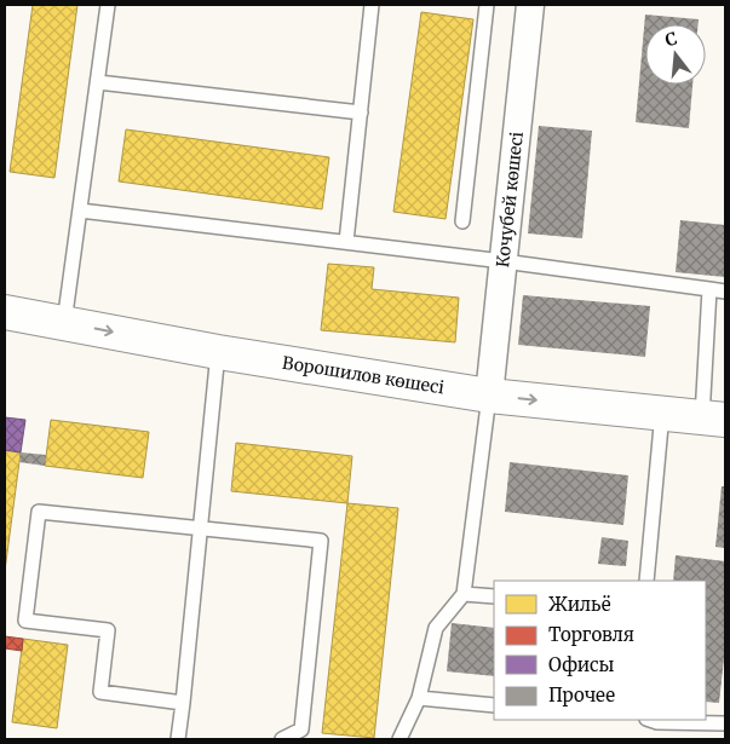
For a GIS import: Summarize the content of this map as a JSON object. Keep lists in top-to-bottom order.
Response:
{
  "streets": {
    "street": ["Кочубей көшесі", "Ворошилов көшесі"]
  },
  "crossings": [
    ["Кочубей көшесі", "Ворошилов көшесі"]
  ],
  "one_way": ["Ворошилов көшесі"],
  "legend": [
    "Жильё",
    "Торговля",
    "Офисы",
    "Прочее"
  ],
  "north": "top"
}
